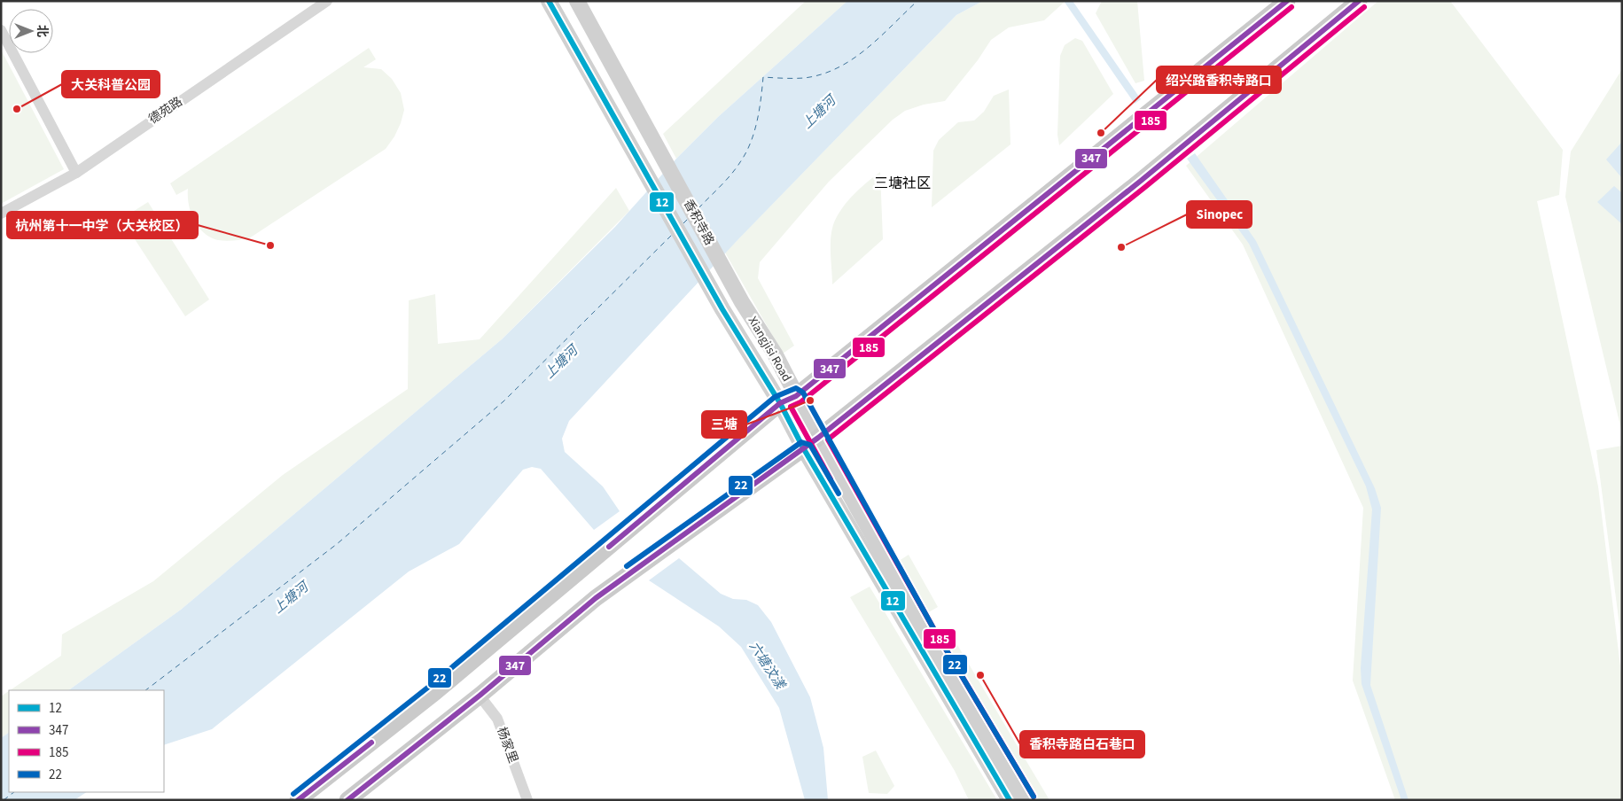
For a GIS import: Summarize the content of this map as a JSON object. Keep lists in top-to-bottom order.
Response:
{
  "streets": {
    "main road": ["香积寺路", "Xiangjisi Road"],
    "street": ["德苑路", "杨家里"]
  },
  "crossings": [
    ["香积寺路", "Xiangjisi Road"]
  ],
  "districts": ["三塘社区"],
  "water": ["上塘河", "六塘汶漾"],
  "places": [
    "大关科普公园",
    "绍兴路香积寺路口",
    "杭州第十一中学（大关校区）",
    "Sinopec",
    "三塘",
    "香积寺路白石巷口"
  ],
  "lines": [
    "transit line 12",
    "transit line 347",
    "transit line 185",
    "transit line 22"
  ],
  "legend": [
    "12",
    "347",
    "185",
    "22"
  ],
  "north": "right"
}
